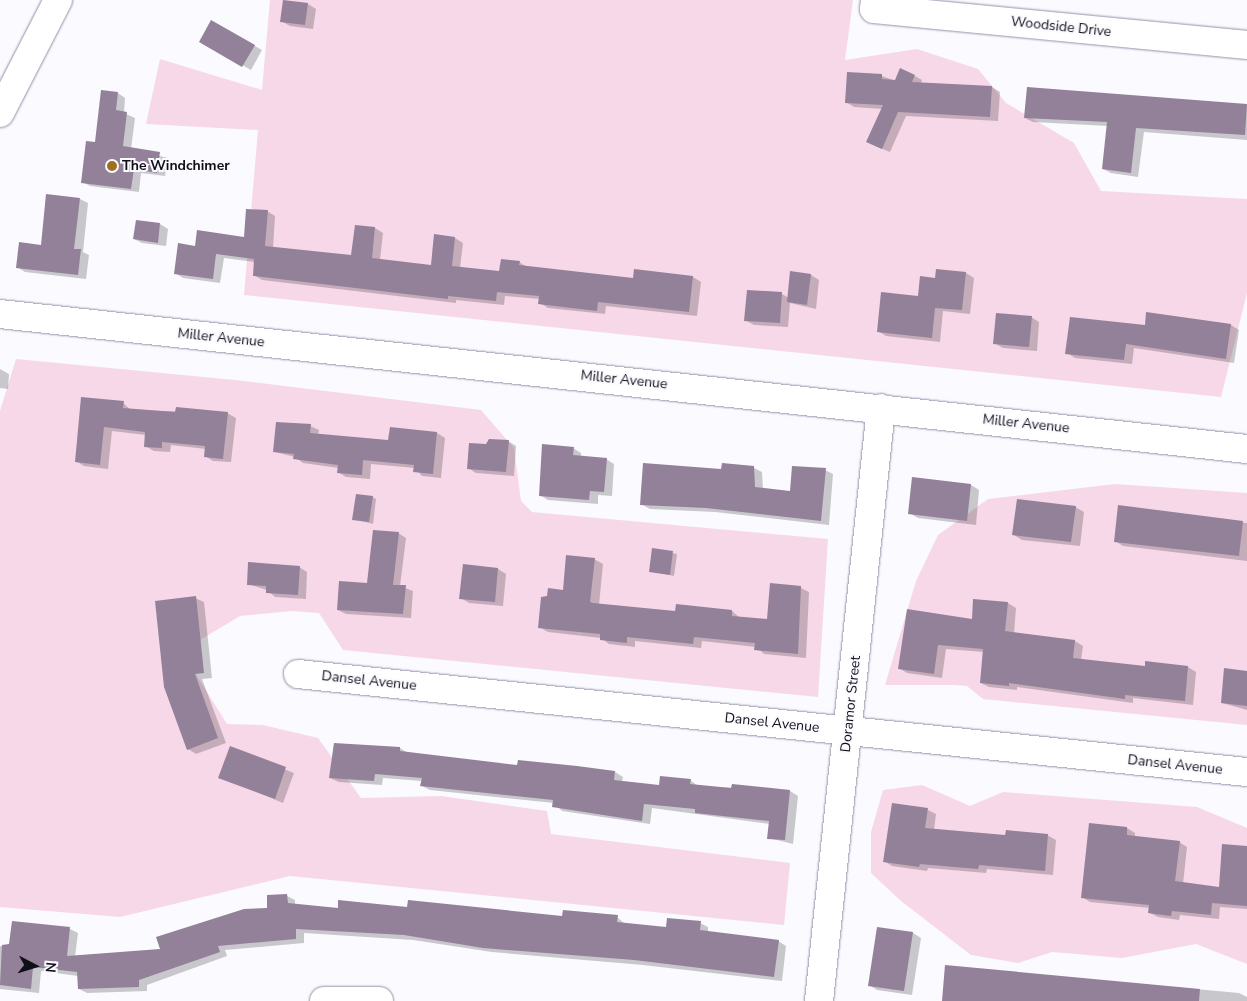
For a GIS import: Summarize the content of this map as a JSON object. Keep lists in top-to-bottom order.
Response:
{
  "streets": {
    "street": [
      "Woodside Drive",
      "Miller Avenue",
      "Dansel Avenue",
      "Doramor Street"
    ]
  },
  "crossings": [
    ["Miller Avenue", "Doramor Street"],
    ["Dansel Avenue", "Doramor Street"]
  ],
  "places": ["The Windchimer"],
  "north": "right"
}
